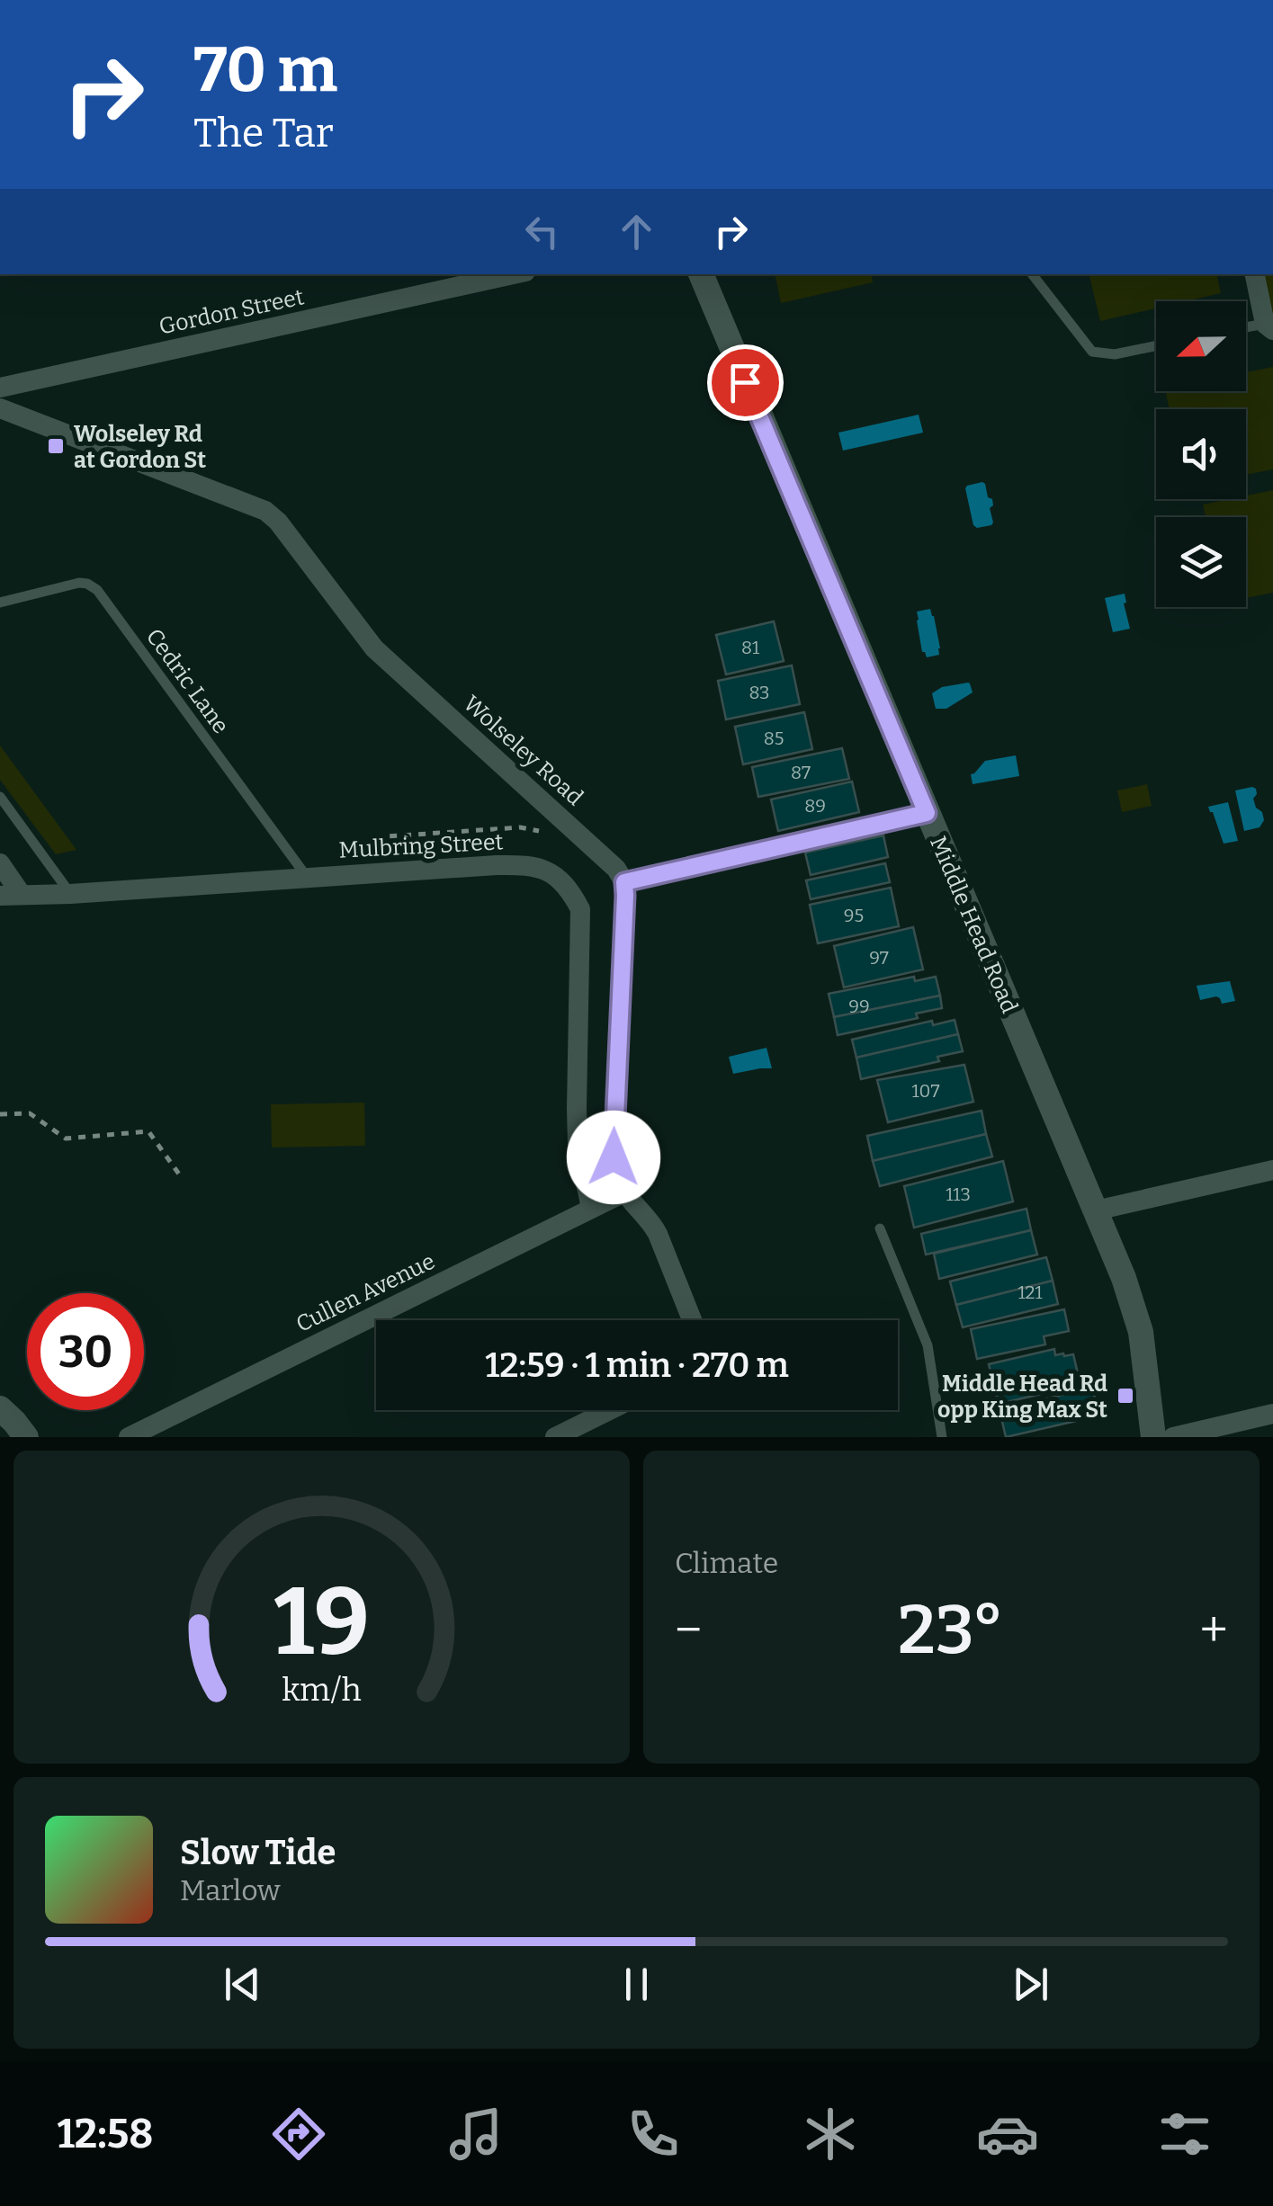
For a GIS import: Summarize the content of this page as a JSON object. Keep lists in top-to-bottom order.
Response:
{
  "streets": {
    "street": [
      "Gordon Street",
      "Wolseley Road",
      "Mulbring Street",
      "Middle Head Road",
      "Cullen Avenue"
    ],
    "lane": ["Cedric Lane"]
  },
  "crossings": [
    ["Cedric Lane", "Mulbring Street"],
    ["Mulbring Street", "Cullen Avenue"]
  ],
  "places": {
    "transit": ["Wolseley Rd at Gordon St", "Middle Head Rd opp King Max St"]
  },
  "house_numbers": [
    "81",
    "83",
    "85",
    "87",
    "89",
    "95",
    "97",
    "99",
    "107",
    "113",
    "121"
  ],
  "north": "left",
  "page": {
    "turn": ["70 m", "The Tar"],
    "limit": "30",
    "trip": "12:59 · 1 min · 270 m",
    "tile": "Climate",
    "heat": ["−", "23°", "+"],
    "song": ["Slow Tide", "Marlow"],
    "tabs": "12:58",
    "gauge": ["19", "km/h"]
  }
}
